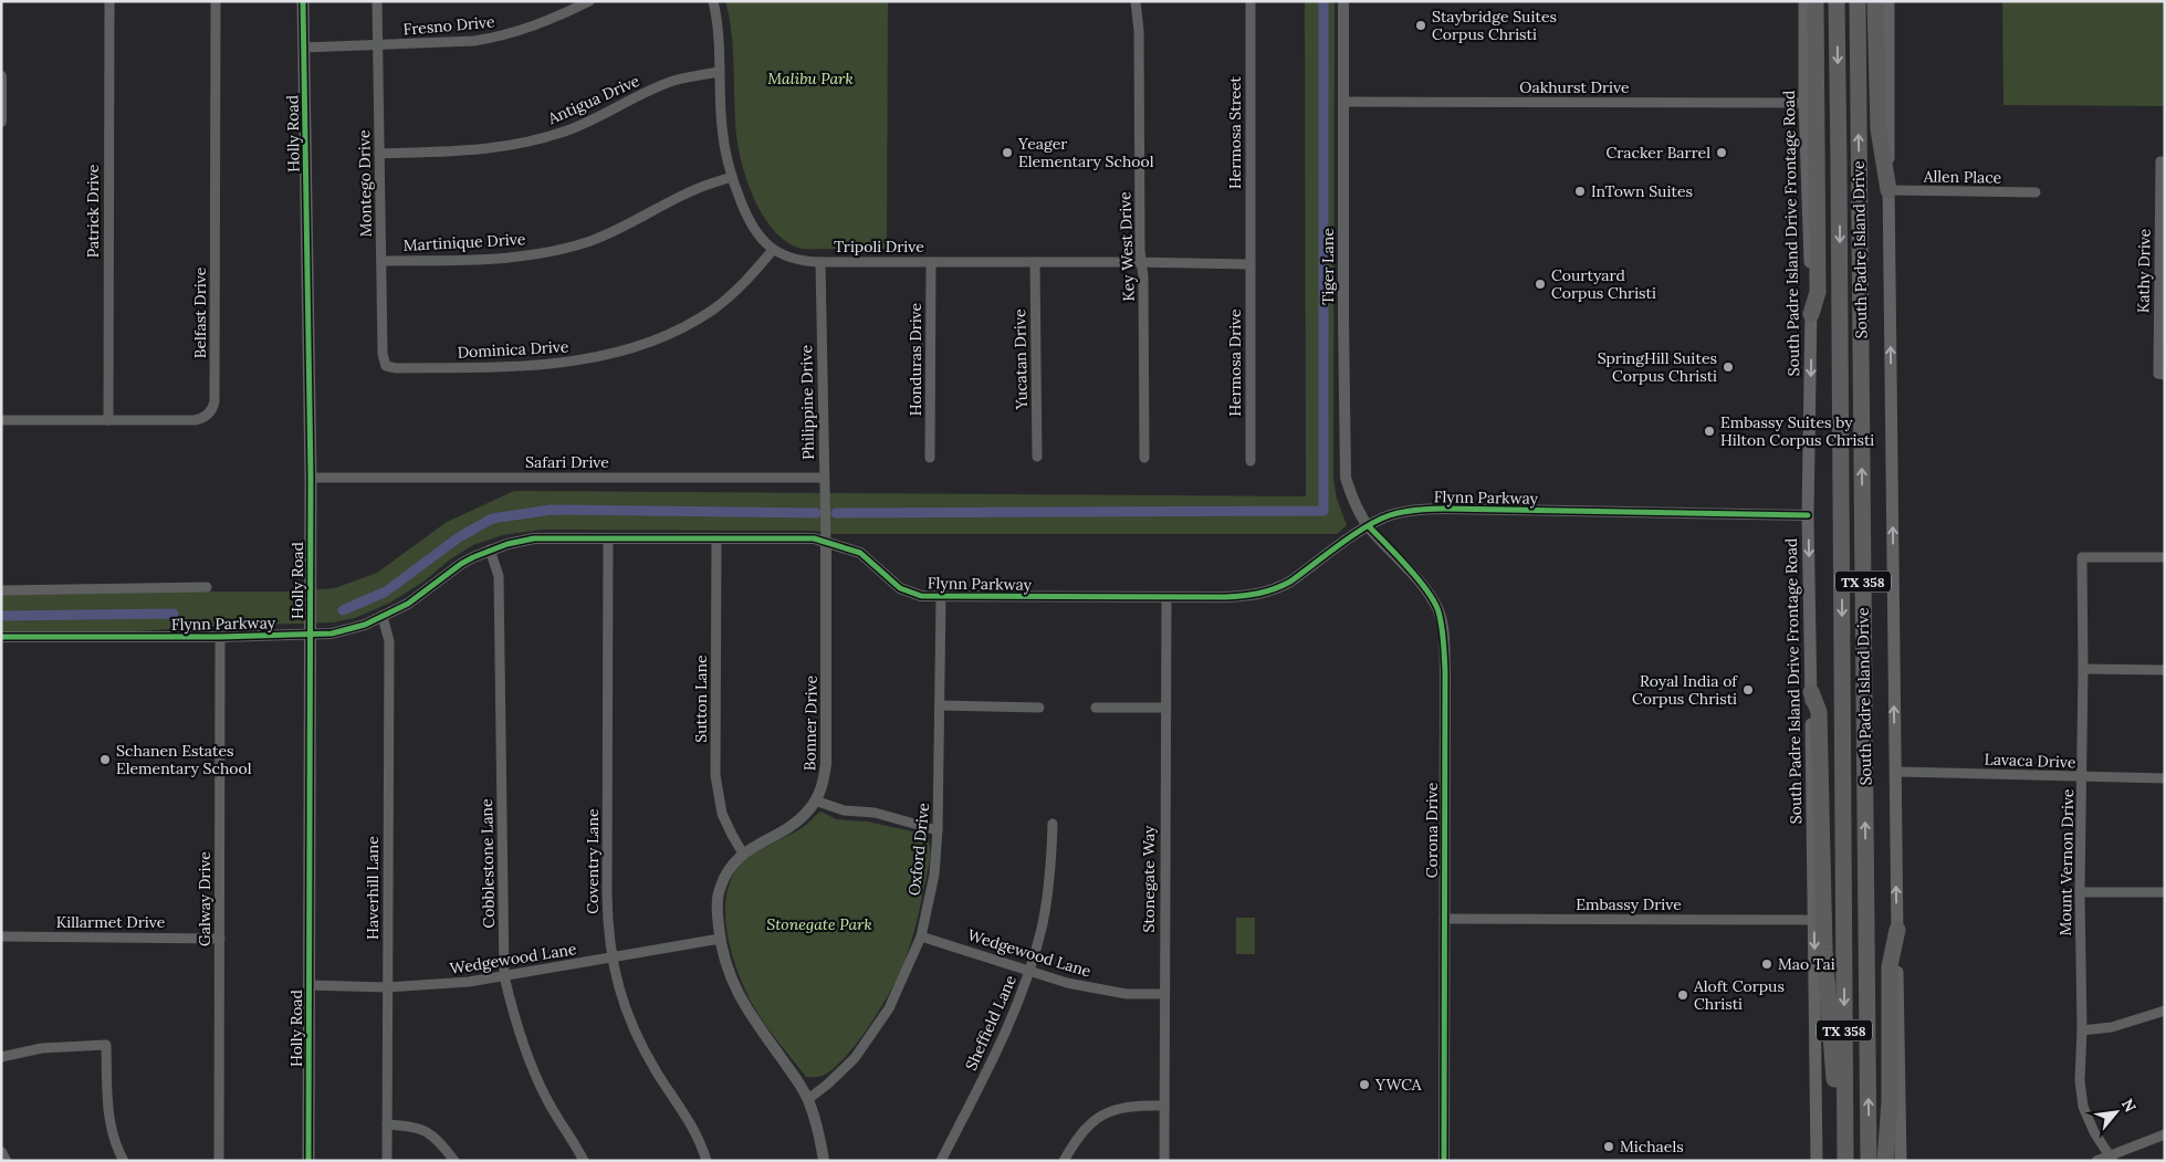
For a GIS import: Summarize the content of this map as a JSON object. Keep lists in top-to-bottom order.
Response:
{
  "streets": {
    "highway": ["South Padre Island Drive", "TX 358"],
    "main road": ["Holly Road", "South Padre Island Drive Frontage Road"],
    "street": [
      "Fresno Drive",
      "Oakhurst Drive",
      "Antigua Drive",
      "Hermosa Street",
      "Allen Place",
      "Montego Drive",
      "Patrick Drive",
      "Martinique Drive",
      "Tripoli Drive",
      "Key West Drive",
      "Tiger Lane",
      "Kathy Drive",
      "Belfast Drive",
      "Dominica Drive",
      "Honduras Drive",
      "Yucatan Drive",
      "Hermosa Drive",
      "Philippine Drive",
      "Safari Drive",
      "Flynn Parkway",
      "Sutton Lane",
      "Bonner Drive",
      "Lavaca Drive",
      "Corona Drive",
      "Oxford Drive",
      "Coventry Lane",
      "Mount Vernon Drive",
      "Cobblestone Lane",
      "Stonegate Way",
      "Haverhill Lane",
      "Galway Drive",
      "Embassy Drive",
      "Killarmet Drive",
      "Wedgewood Lane",
      "Sheffield Lane"
    ]
  },
  "crossings": [
    ["Fresno Drive", "Holly Road"],
    ["Fresno Drive", "Montego Drive"],
    ["Oakhurst Drive", "South Padre Island Drive Frontage Road"],
    ["Oakhurst Drive", "Tiger Lane"],
    ["Antigua Drive", "Montego Drive"],
    ["Antigua Drive", "Tripoli Drive"],
    ["Hermosa Street", "Tripoli Drive"],
    ["Hermosa Street", "Hermosa Drive"],
    ["Holly Road", "Safari Drive"],
    ["Holly Road", "Flynn Parkway"],
    ["Holly Road", "Wedgewood Lane"],
    ["Montego Drive", "Martinique Drive"],
    ["Montego Drive", "Dominica Drive"],
    ["Patrick Drive", "Belfast Drive"],
    ["South Padre Island Drive Frontage Road", "Flynn Parkway"],
    ["South Padre Island Drive Frontage Road", "Embassy Drive"],
    ["Martinique Drive", "Tripoli Drive"],
    ["Tripoli Drive", "Key West Drive"],
    ["Tripoli Drive", "Dominica Drive"],
    ["Tripoli Drive", "Honduras Drive"],
    ["Tripoli Drive", "Yucatan Drive"],
    ["Tripoli Drive", "Hermosa Drive"],
    ["Tripoli Drive", "Philippine Drive"],
    ["Tiger Lane", "Flynn Parkway"],
    ["Tiger Lane", "Corona Drive"],
    ["Philippine Drive", "Safari Drive"],
    ["Philippine Drive", "Flynn Parkway"],
    ["Philippine Drive", "Bonner Drive"],
    ["Flynn Parkway", "Sutton Lane"],
    ["Flynn Parkway", "Bonner Drive"],
    ["Flynn Parkway", "Corona Drive"],
    ["Flynn Parkway", "Oxford Drive"],
    ["Flynn Parkway", "Coventry Lane"],
    ["Flynn Parkway", "Cobblestone Lane"],
    ["Flynn Parkway", "Stonegate Way"],
    ["Flynn Parkway", "Haverhill Lane"],
    ["Flynn Parkway", "Galway Drive"],
    ["Sutton Lane", "Bonner Drive"],
    ["Bonner Drive", "Oxford Drive"],
    ["Bonner Drive", "Wedgewood Lane"],
    ["Lavaca Drive", "Mount Vernon Drive"],
    ["Corona Drive", "Embassy Drive"],
    ["Oxford Drive", "Wedgewood Lane"],
    ["Coventry Lane", "Wedgewood Lane"],
    ["Cobblestone Lane", "Wedgewood Lane"],
    ["Stonegate Way", "Wedgewood Lane"],
    ["Haverhill Lane", "Wedgewood Lane"],
    ["Galway Drive", "Killarmet Drive"],
    ["Wedgewood Lane", "Sheffield Lane"]
  ],
  "parks": ["Malibu Park", "Stonegate Park"],
  "places": [
    "Staybridge Suites Corpus Christi",
    "Yeager Elementary School",
    "Cracker Barrel",
    "InTown Suites",
    "Courtyard Corpus Christi",
    "SpringHill Suites Corpus Christi",
    "Embassy Suites by Hilton Corpus Christi",
    "Royal India of Corpus Christi",
    "Schanen Estates Elementary School",
    "Mao Tai",
    "Aloft Corpus Christi",
    "YWCA",
    "Michaels"
  ],
  "north": "top right"
}
